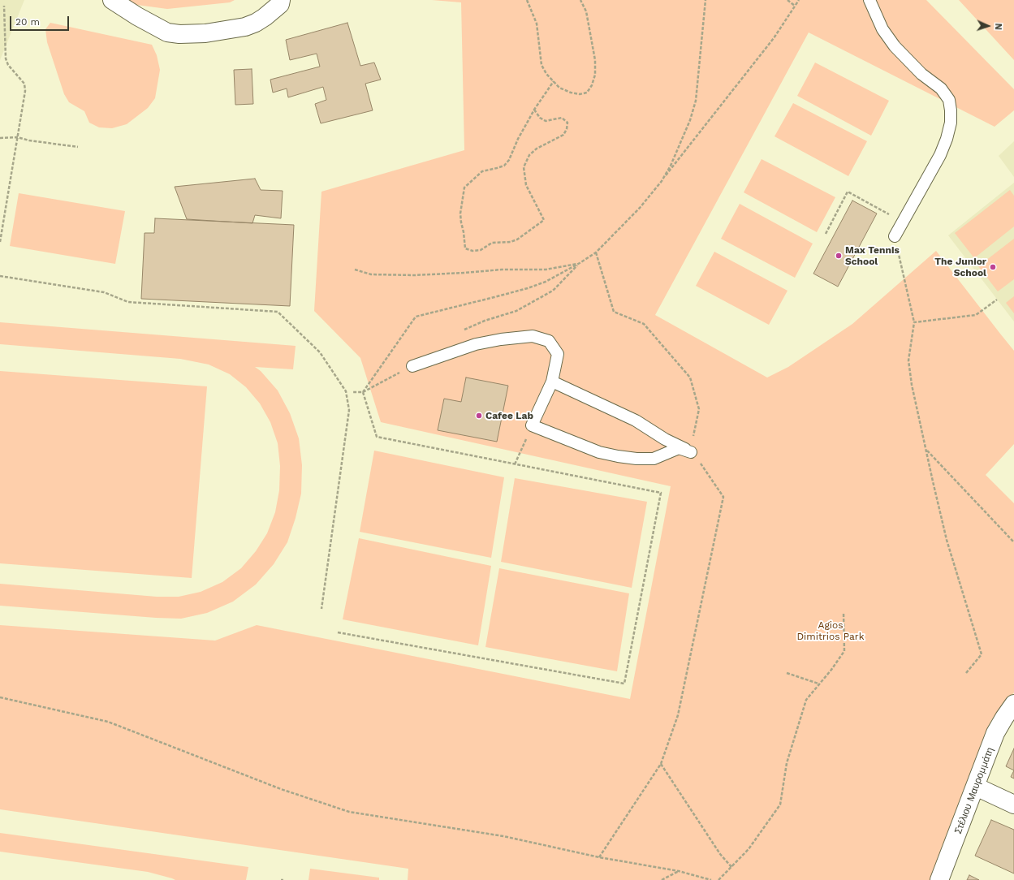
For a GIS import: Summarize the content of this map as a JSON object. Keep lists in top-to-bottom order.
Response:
{
  "streets": {
    "street": ["Στέλιου Μαυρομμάτη"]
  },
  "parks": ["Agios Dimitrios Park"],
  "places": ["Max Tennis School", "The Junior School", "Cafee Lab"],
  "scale_bar": "20 m",
  "north": "right"
}
